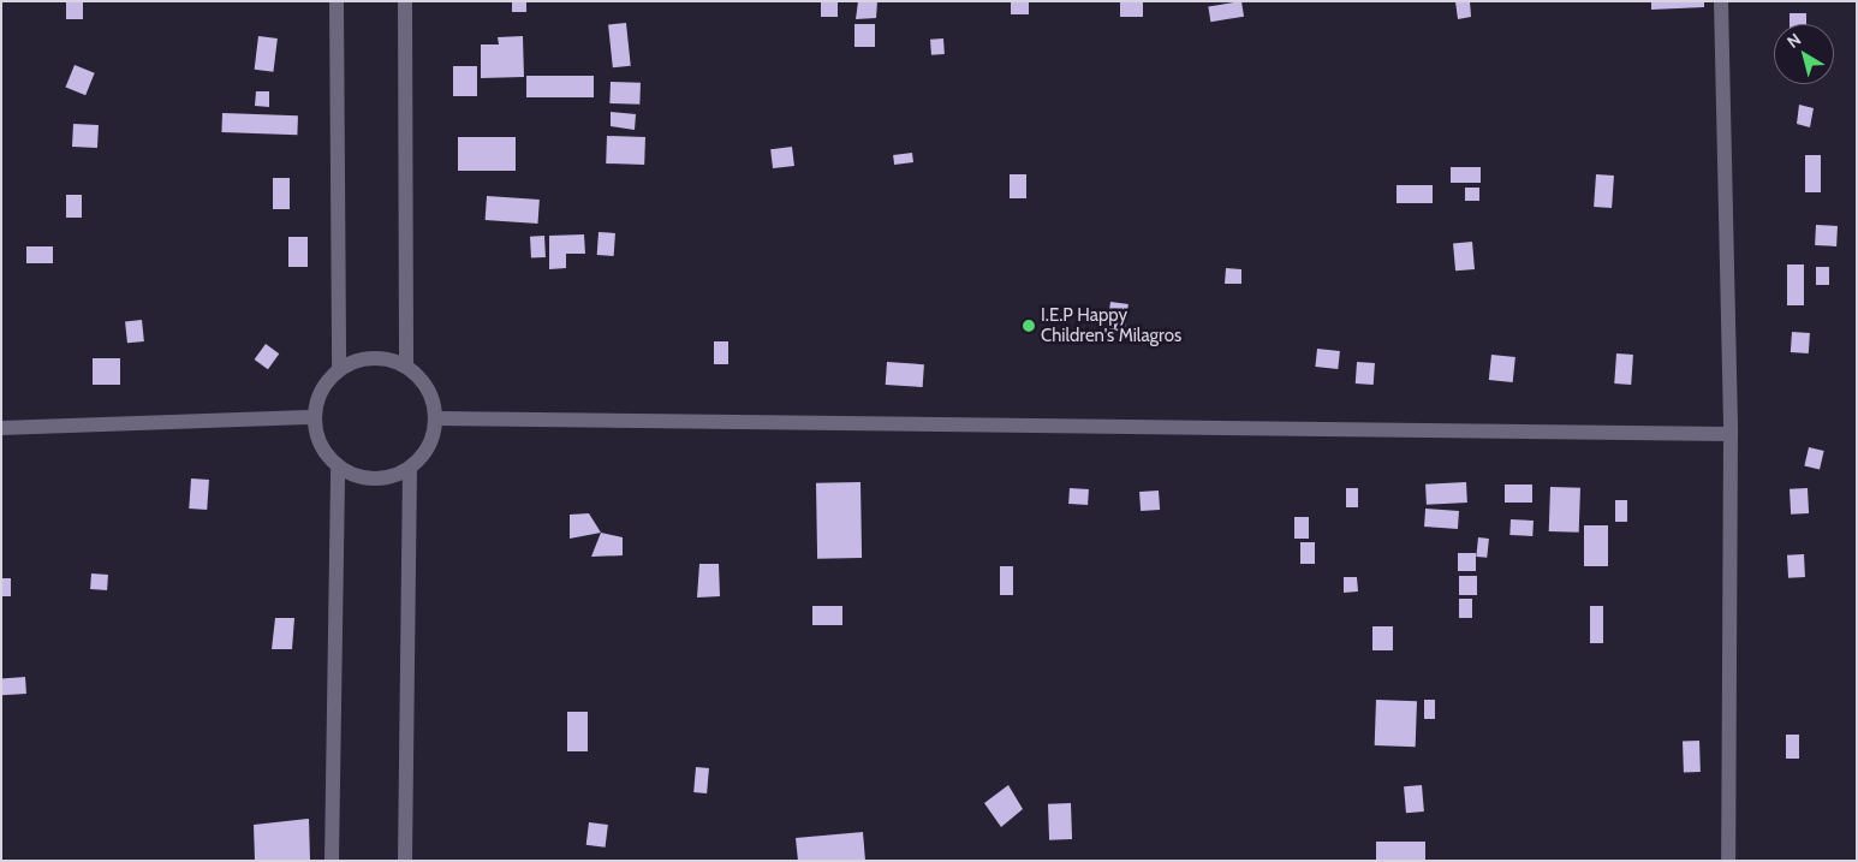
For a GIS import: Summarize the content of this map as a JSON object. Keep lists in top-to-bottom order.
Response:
{
  "places": ["I.E.P Happy Children's Milagros"],
  "north": "top left"
}
